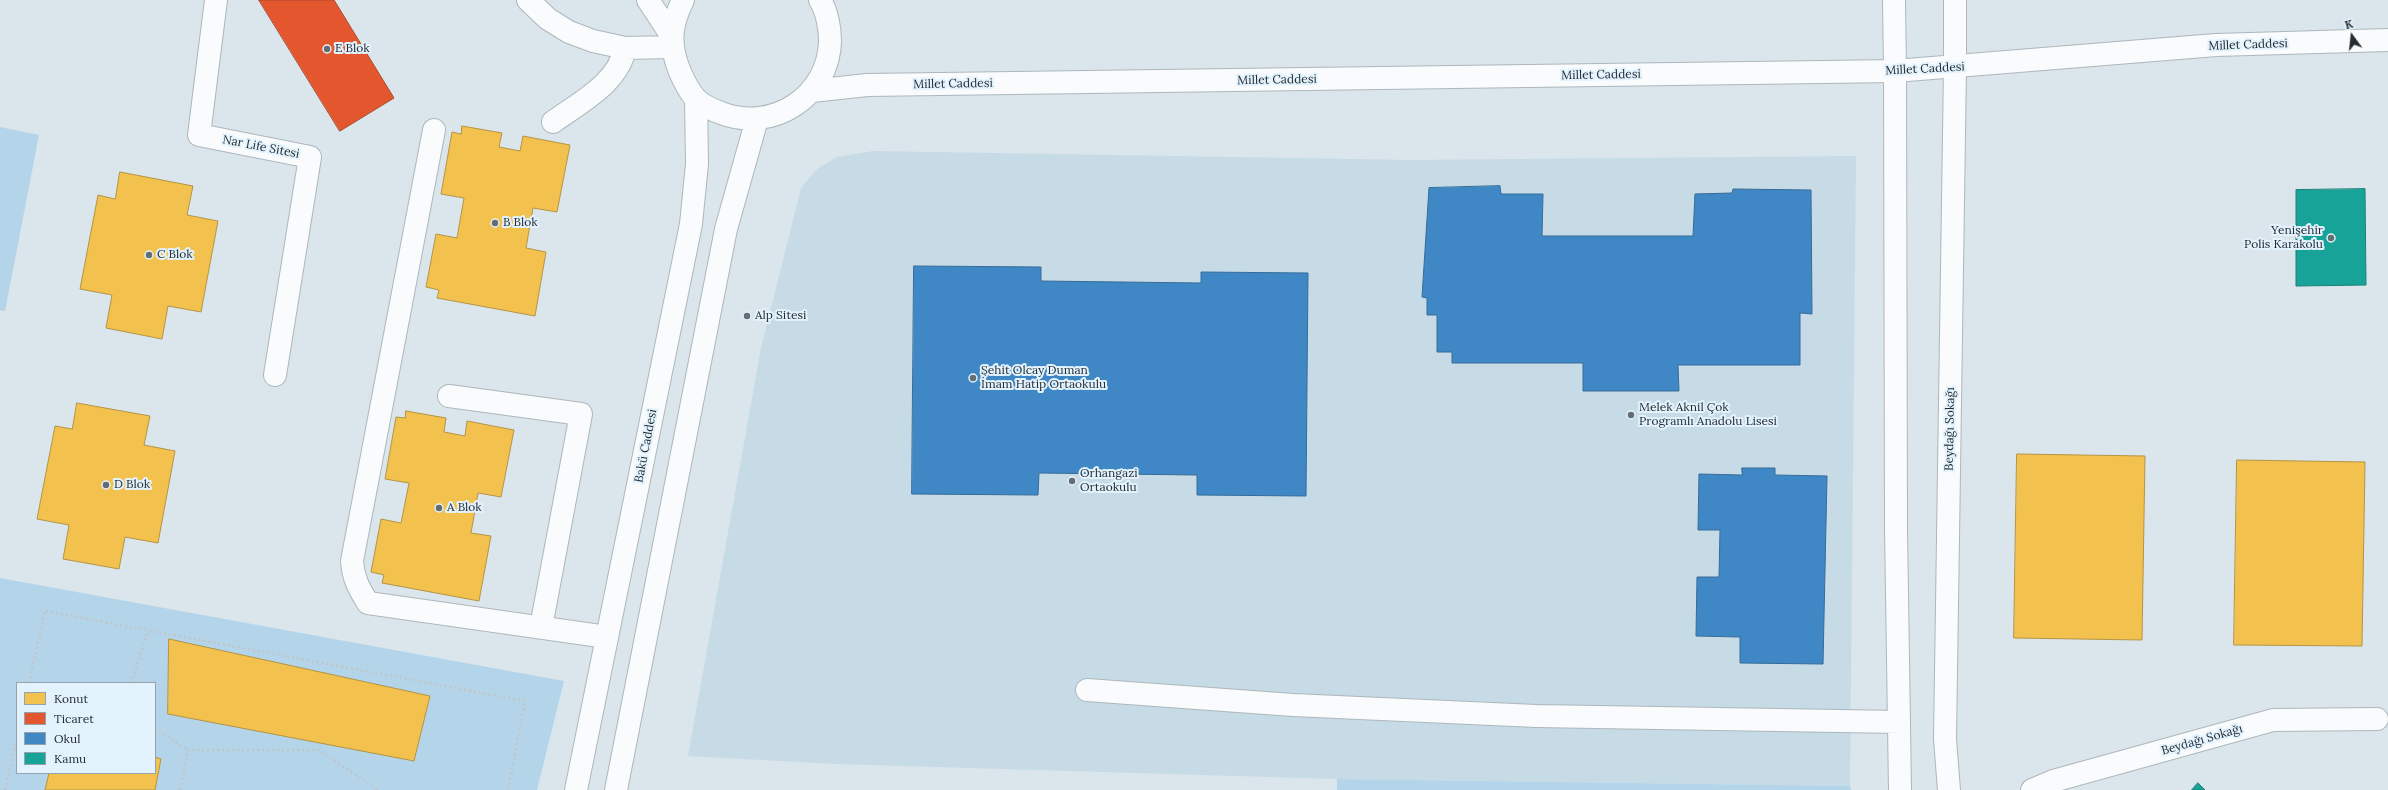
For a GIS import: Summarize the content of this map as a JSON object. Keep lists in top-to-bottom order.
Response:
{
  "streets": {
    "main road": [
      "Millet Caddesi",
      "Nar Life Sitesi",
      "Beydağı Sokağı",
      "Bakü Caddesi"
    ]
  },
  "crossings": [
    ["Millet Caddesi", "Beydağı Sokağı"]
  ],
  "places": [
    "E Blok",
    "B Blok",
    "Yenişehir Polis Karakolu",
    "C Blok",
    "Alp Sitesi",
    "Şehit Olcay Duman İmam Hatip Ortaokulu",
    "Melek Aknil Çok Programlı Anadolu Lisesi",
    "Orhangazi Ortaokulu",
    "D Blok",
    "A Blok"
  ],
  "legend": [
    "Konut",
    "Ticaret",
    "Okul",
    "Kamu"
  ],
  "north": "top"
}
